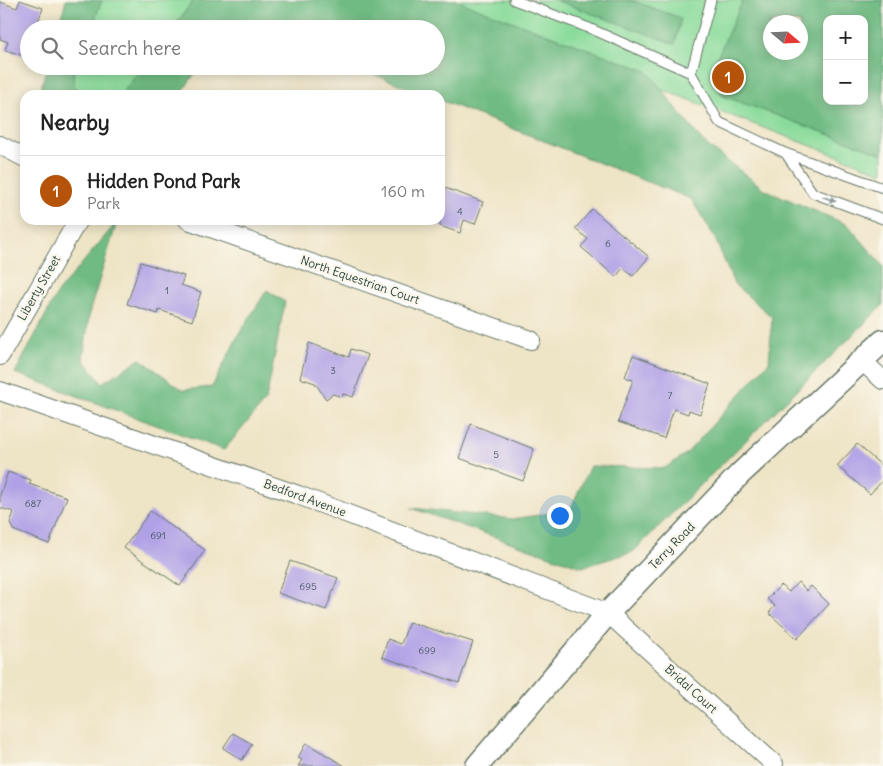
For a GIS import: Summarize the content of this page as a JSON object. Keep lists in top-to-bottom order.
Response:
{
  "streets": {
    "street": [
      "North Equestrian Court",
      "Liberty Street",
      "Bedford Avenue",
      "Terry Road",
      "Bridal Court"
    ]
  },
  "crossings": [
    ["Bedford Avenue", "Terry Road"],
    ["Bedford Avenue", "Bridal Court"],
    ["Terry Road", "Bridal Court"]
  ],
  "house_numbers": [
    "4",
    "6",
    "1",
    "3",
    "7",
    "5",
    "687",
    "691",
    "695",
    "699"
  ],
  "north": "right",
  "page": {
    "map_buttons": ["+", "−"],
    "search": "Search here",
    "pins": "1",
    "heading": "Nearby",
    "list": [
      {
        "mark": "1",
        "name": "Hidden Pond Park",
        "note": "Park",
        "value": "160 m"
      }
    ]
  }
}
